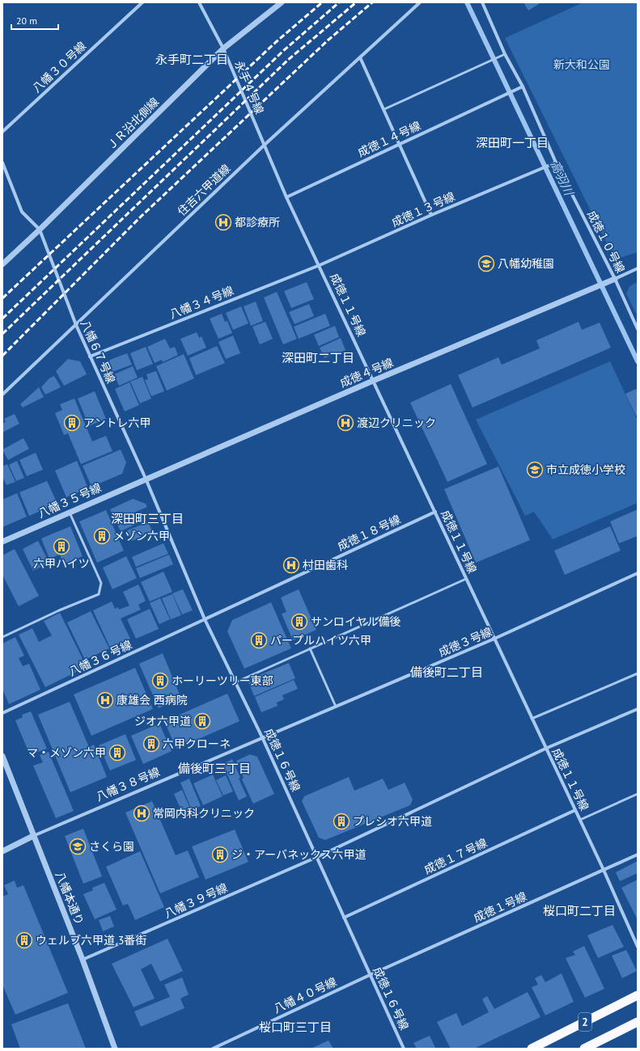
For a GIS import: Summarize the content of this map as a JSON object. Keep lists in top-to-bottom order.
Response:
{
  "streets": {
    "highway": ["2"],
    "street": [
      "八幡３０号線",
      "永手４号線",
      "ＪＲ沿北側線",
      "成徳１４号線",
      "住吉六甲道線",
      "成徳１３号線",
      "成徳１０号線",
      "八幡３４号線",
      "成徳１１号線",
      "八幡６７号線",
      "成徳４号線",
      "八幡３５号線",
      "成徳１８号線",
      "成徳３号線",
      "八幡３６号線",
      "成徳１６号線",
      "八幡３８号線",
      "成徳１７号線",
      "八幡本通り",
      "八幡３９号線",
      "成徳１号線",
      "八幡４０号線"
    ]
  },
  "crossings": [
    ["永手４号線", "ＪＲ沿北側線"],
    ["永手４号線", "住吉六甲道線"],
    ["永手４号線", "成徳１１号線"],
    ["ＪＲ沿北側線", "八幡６７号線"],
    ["成徳１４号線", "成徳１０号線"],
    ["成徳１４号線", "成徳１１号線"],
    ["住吉六甲道線", "成徳１１号線"],
    ["住吉六甲道線", "八幡６７号線"],
    ["成徳１３号線", "成徳１０号線"],
    ["成徳１３号線", "八幡３４号線"],
    ["成徳１３号線", "成徳１１号線"],
    ["成徳１０号線", "成徳４号線"],
    ["八幡３４号線", "成徳１１号線"],
    ["八幡３４号線", "八幡６７号線"],
    ["成徳１１号線", "成徳４号線"],
    ["成徳１１号線", "成徳１８号線"],
    ["成徳１１号線", "成徳３号線"],
    ["成徳１１号線", "成徳１７号線"],
    ["成徳１１号線", "八幡３９号線"],
    ["成徳１１号線", "成徳１号線"],
    ["八幡６７号線", "成徳４号線"],
    ["八幡６７号線", "八幡３５号線"],
    ["八幡６７号線", "成徳１６号線"],
    ["成徳４号線", "八幡３５号線"],
    ["成徳４号線", "成徳１６号線"],
    ["八幡３５号線", "成徳１６号線"],
    ["成徳１８号線", "八幡３６号線"],
    ["成徳１８号線", "成徳１６号線"],
    ["成徳３号線", "成徳１６号線"],
    ["成徳３号線", "八幡３８号線"],
    ["八幡３６号線", "成徳１６号線"],
    ["成徳１６号線", "八幡３８号線"],
    ["成徳１６号線", "成徳１７号線"],
    ["成徳１６号線", "八幡３９号線"],
    ["成徳１６号線", "成徳１号線"],
    ["成徳１６号線", "八幡４０号線"],
    ["八幡３８号線", "八幡本通り"],
    ["八幡本通り", "八幡３９号線"],
    ["成徳１号線", "八幡４０号線"]
  ],
  "districts": [
    "永手町二丁目",
    "深田町一丁目",
    "深田町二丁目",
    "深田町三丁目",
    "備後町二丁目",
    "備後町三丁目",
    "桜口町二丁目",
    "桜口町三丁目"
  ],
  "water": ["高羽川"],
  "parks": ["新大和公園"],
  "places": {
    "hospital": [
      "都診療所",
      "渡辺クリニック",
      "村田歯科",
      "康雄会 西病院",
      "常岡内科クリニック"
    ],
    "school or university": ["八幡幼稚園", "市立成徳小学校", "さくら園"],
    "building": [
      "アントレ六甲",
      "メゾン六甲",
      "六甲ハイツ",
      "サンロイヤル備後",
      "パープルハイツ六甲",
      "ホーリーツリー東部",
      "ジオ六甲道",
      "六甲クローネ",
      "マ・メゾン六甲",
      "プレシオ六甲道",
      "ジ・アーバネックス六甲道",
      "ウェルブ六甲道 3番街"
    ]
  },
  "scale_bar": "20 m"
}
